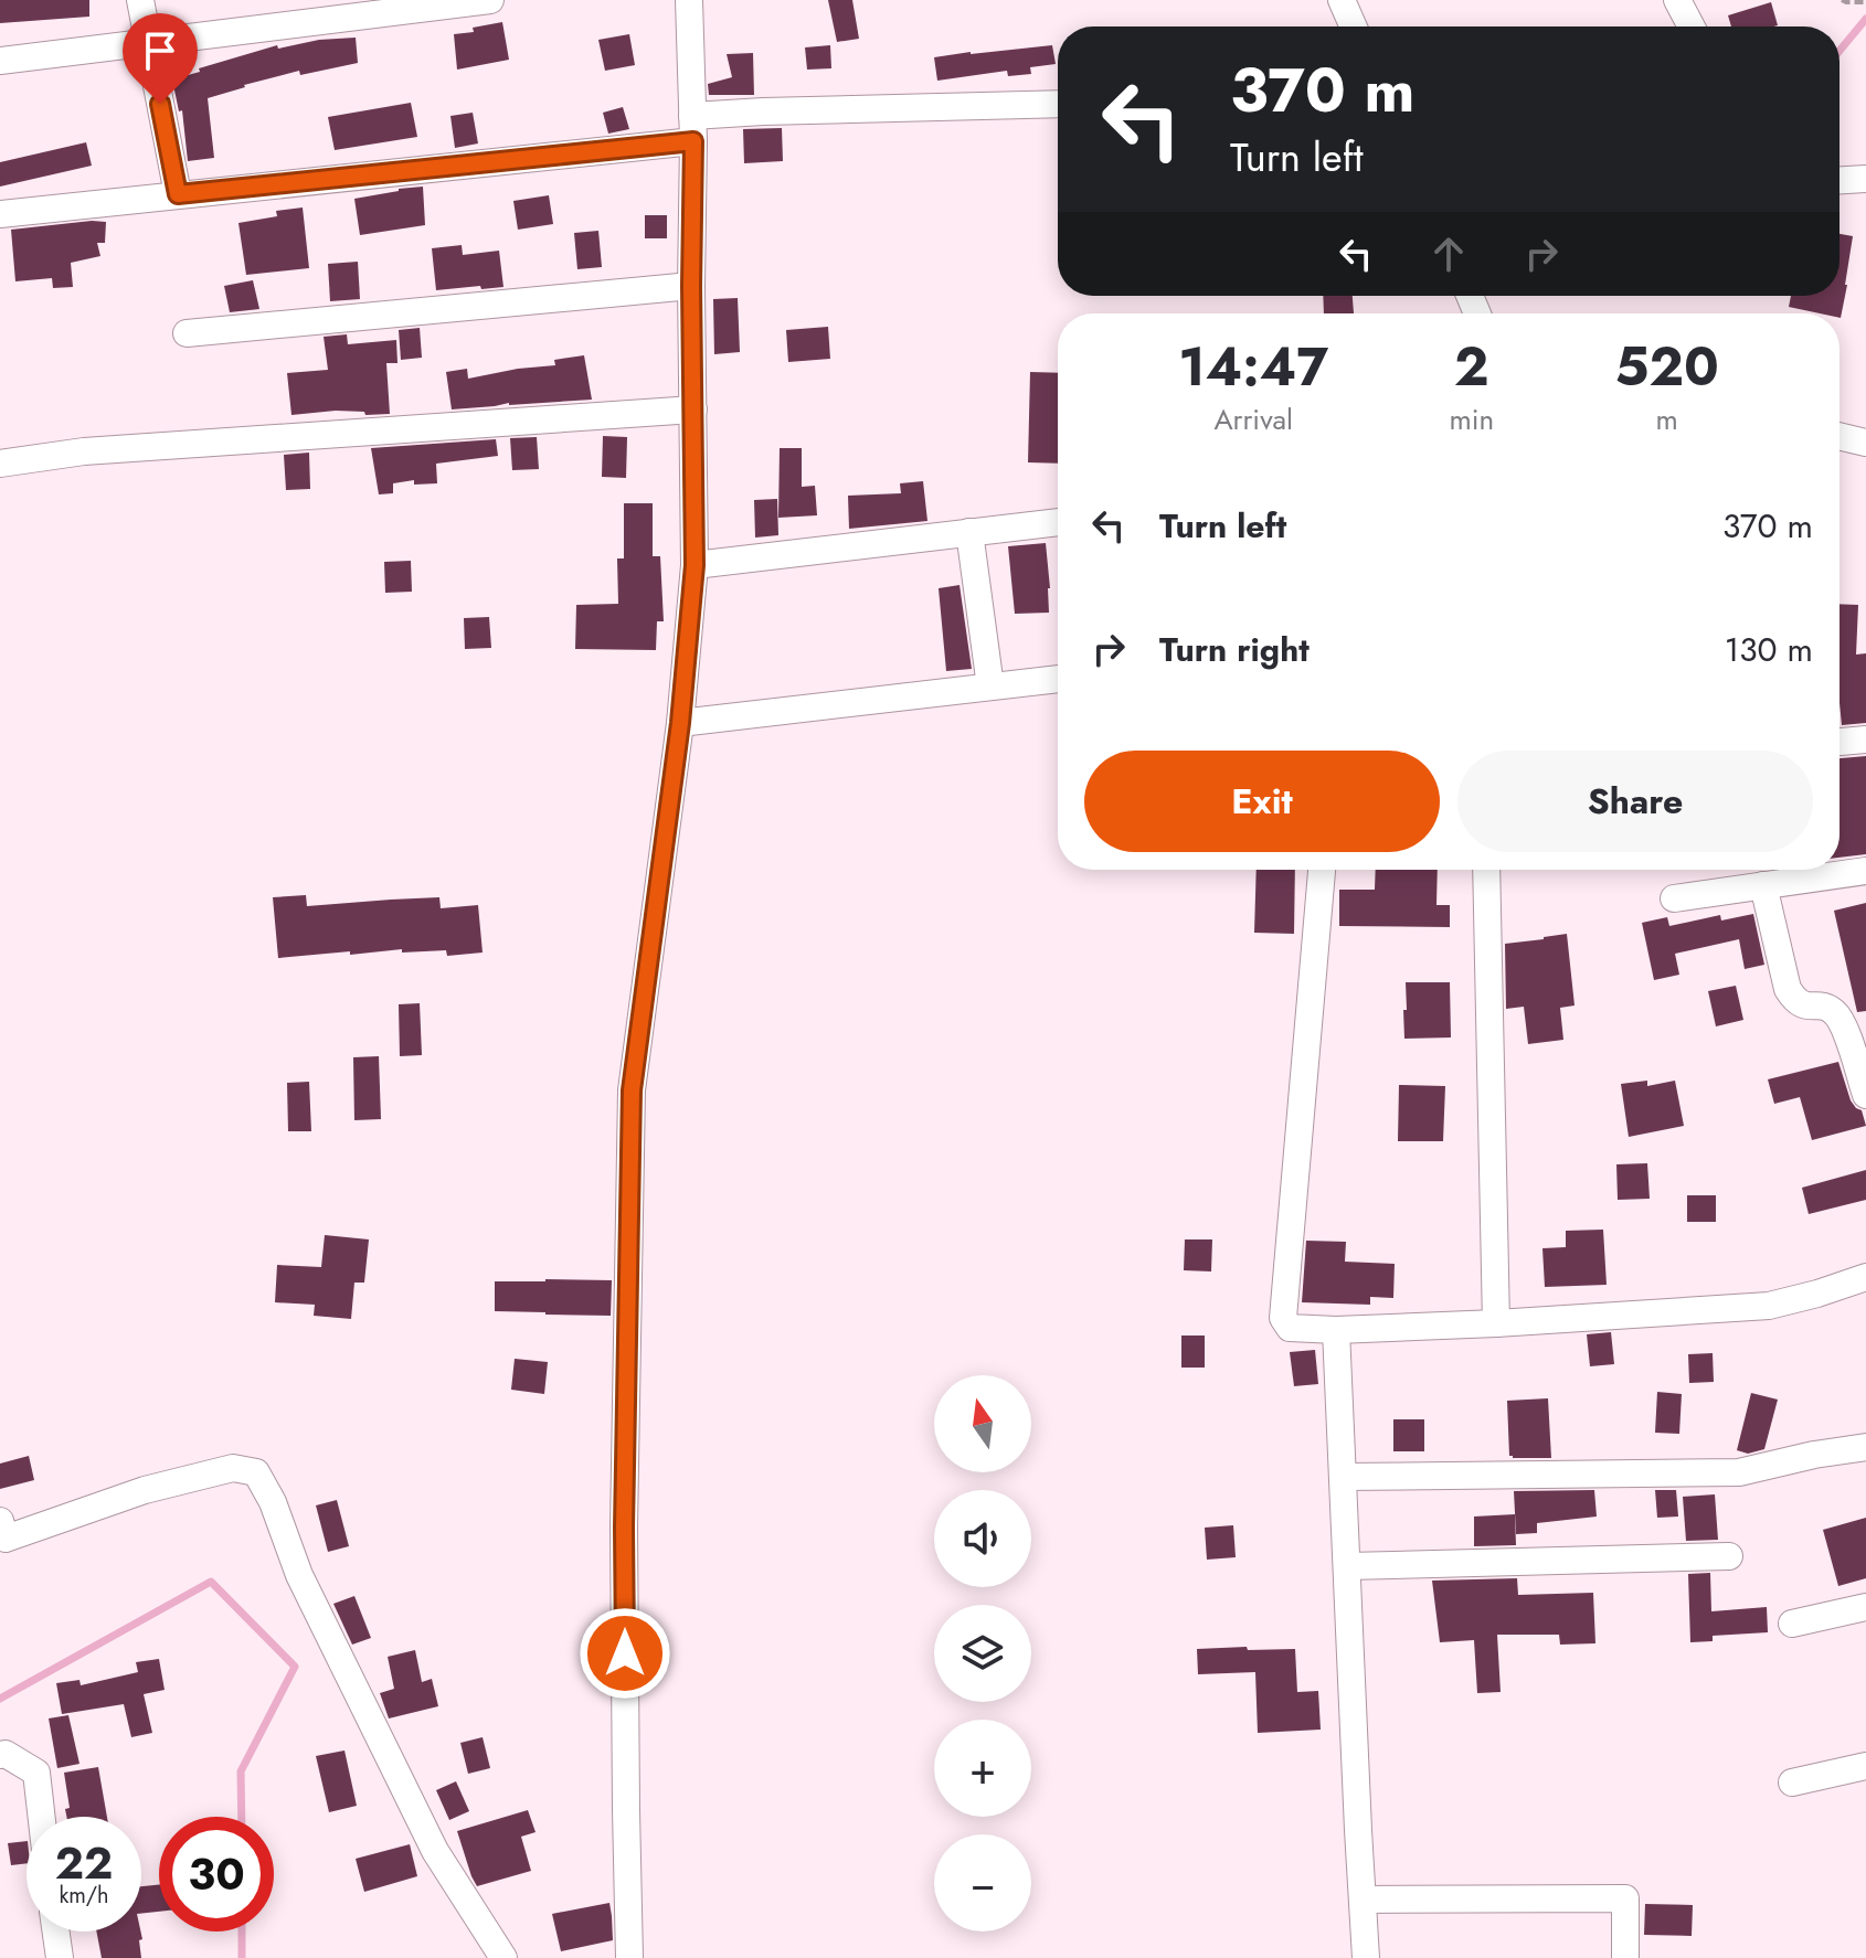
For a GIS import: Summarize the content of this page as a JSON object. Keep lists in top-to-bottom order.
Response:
{
  "north": "top",
  "page": {
    "turn": ["370 m", "Turn left"],
    "eta": [
      "14:47",
      "Arrival",
      "2",
      "min",
      "520",
      "m"
    ],
    "list": [
      {
        "name": "Turn left",
        "value": "370 m"
      },
      {
        "name": "Turn right",
        "value": "130 m"
      }
    ],
    "buttons": ["Exit", "Share"],
    "map_buttons": ["+", "−"],
    "speed": "22 km/h",
    "limit": "30"
  }
}
